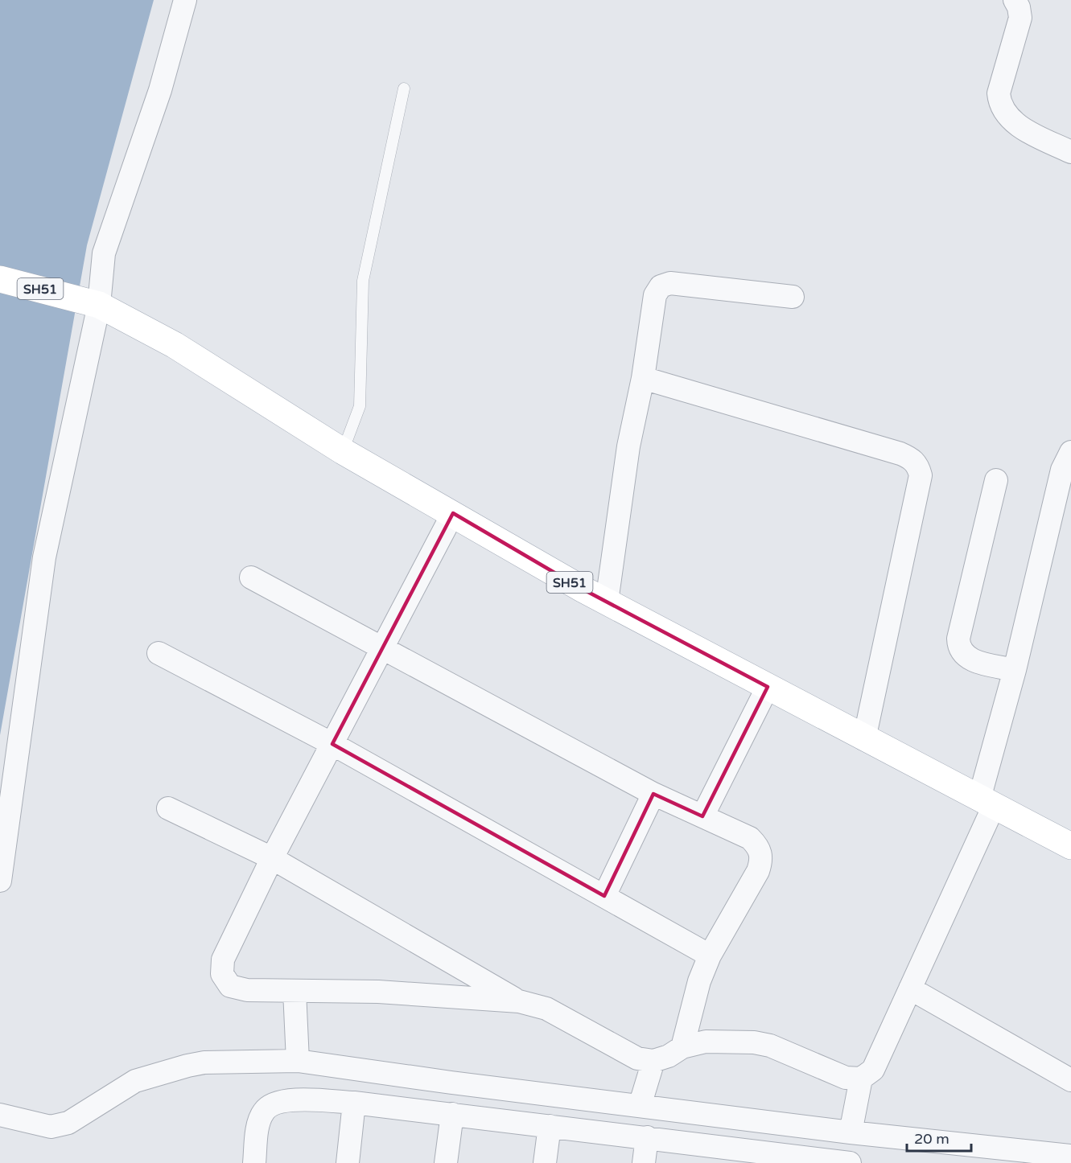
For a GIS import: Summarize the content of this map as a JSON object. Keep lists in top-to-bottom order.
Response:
{
  "streets": {
    "main road": ["SH51"]
  },
  "scale_bar": "20 m"
}
